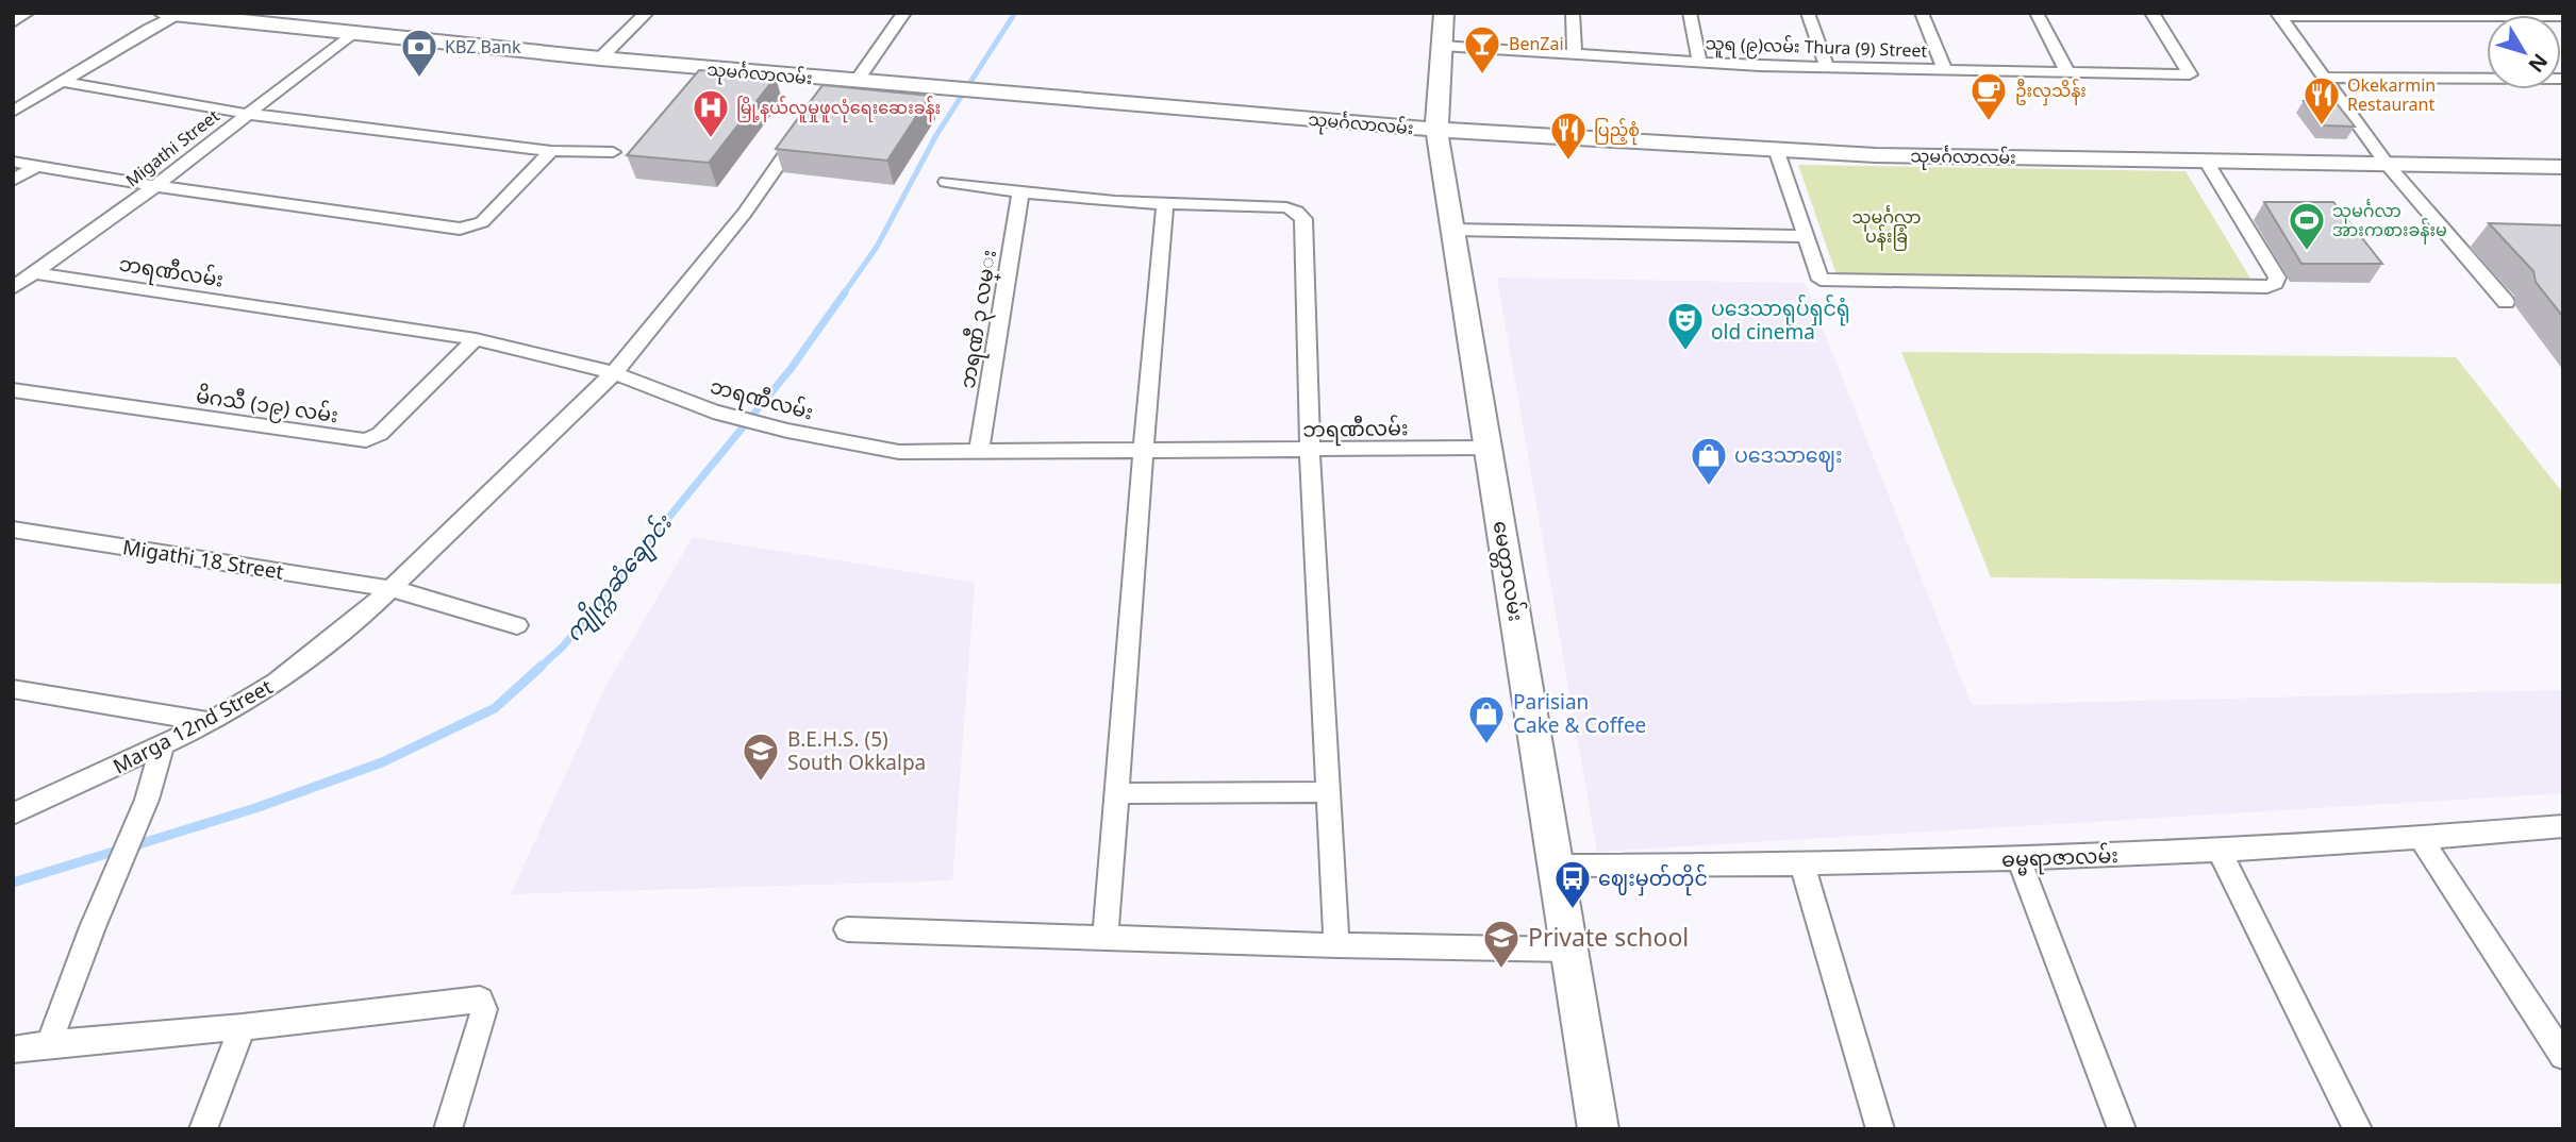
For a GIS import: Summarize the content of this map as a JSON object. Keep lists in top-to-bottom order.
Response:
{
  "streets": {
    "main road": ["သုမင်္ဂလာလမ်း", "မေတ္တာလမ်း"],
    "street": [
      "သူရ (၉)လမ်း Thura (9) Street",
      "Migathi Street",
      "ဘရဏီလမ်း",
      "ဘရဏီ ၃ လမ္း",
      "မိဂသီ (၁၉) လမ်း",
      "Migathi 18 Street",
      "Marga 12nd Street",
      "ဓမ္မရာဇာလမ်း"
    ]
  },
  "crossings": [
    ["သူရ (၉)လမ်း Thura (9) Street", "မေတ္တာလမ်း"],
    ["သုမင်္ဂလာလမ်း", "Migathi Street"],
    ["သုမင်္ဂလာလမ်း", "မေတ္တာလမ်း"],
    ["Migathi Street", "ဘရဏီလမ်း"],
    ["ဘရဏီလမ်း", "ဘရဏီ ၃ လမ္း"],
    ["ဘရဏီလမ်း", "မိဂသီ (၁၉) လမ်း"],
    ["ဘရဏီလမ်း", "မေတ္တာလမ်း"],
    ["ဘရဏီလမ်း", "Marga 12nd Street"],
    ["Migathi 18 Street", "Marga 12nd Street"],
    ["မေတ္တာလမ်း", "ဓမ္မရာဇာလမ်း"]
  ],
  "water": ["ကျိုက္ကဆံချောင်း"],
  "parks": ["သုမင်္ဂလာ ပန်းခြံ"],
  "places": {
    "bar": ["BenZai"],
    "bank": ["KBZ Bank"],
    "cafe": ["ဦးလှသိန်း"],
    "restaurant": ["Okekarmin Restaurant", "ပြည့်စုံ"],
    "hospital": ["မြို့နယ်လူမှုဖူလုံရေးဆေးခန်း"],
    "sports": ["သုမင်္ဂလာ အားကစားခန်းမ"],
    "theatre": ["ပဒေသာရုပ်ရှင်ရုံ old cinema"],
    "shop": ["ပဒေသာဈေး", "Parisian Cake & Coffee"],
    "school or university": ["B.E.H.S. (5) South Okkalpa", "Private school"],
    "bus stop": ["ဈေးမှတ်တိုင်"]
  },
  "north": "bottom right"
}
